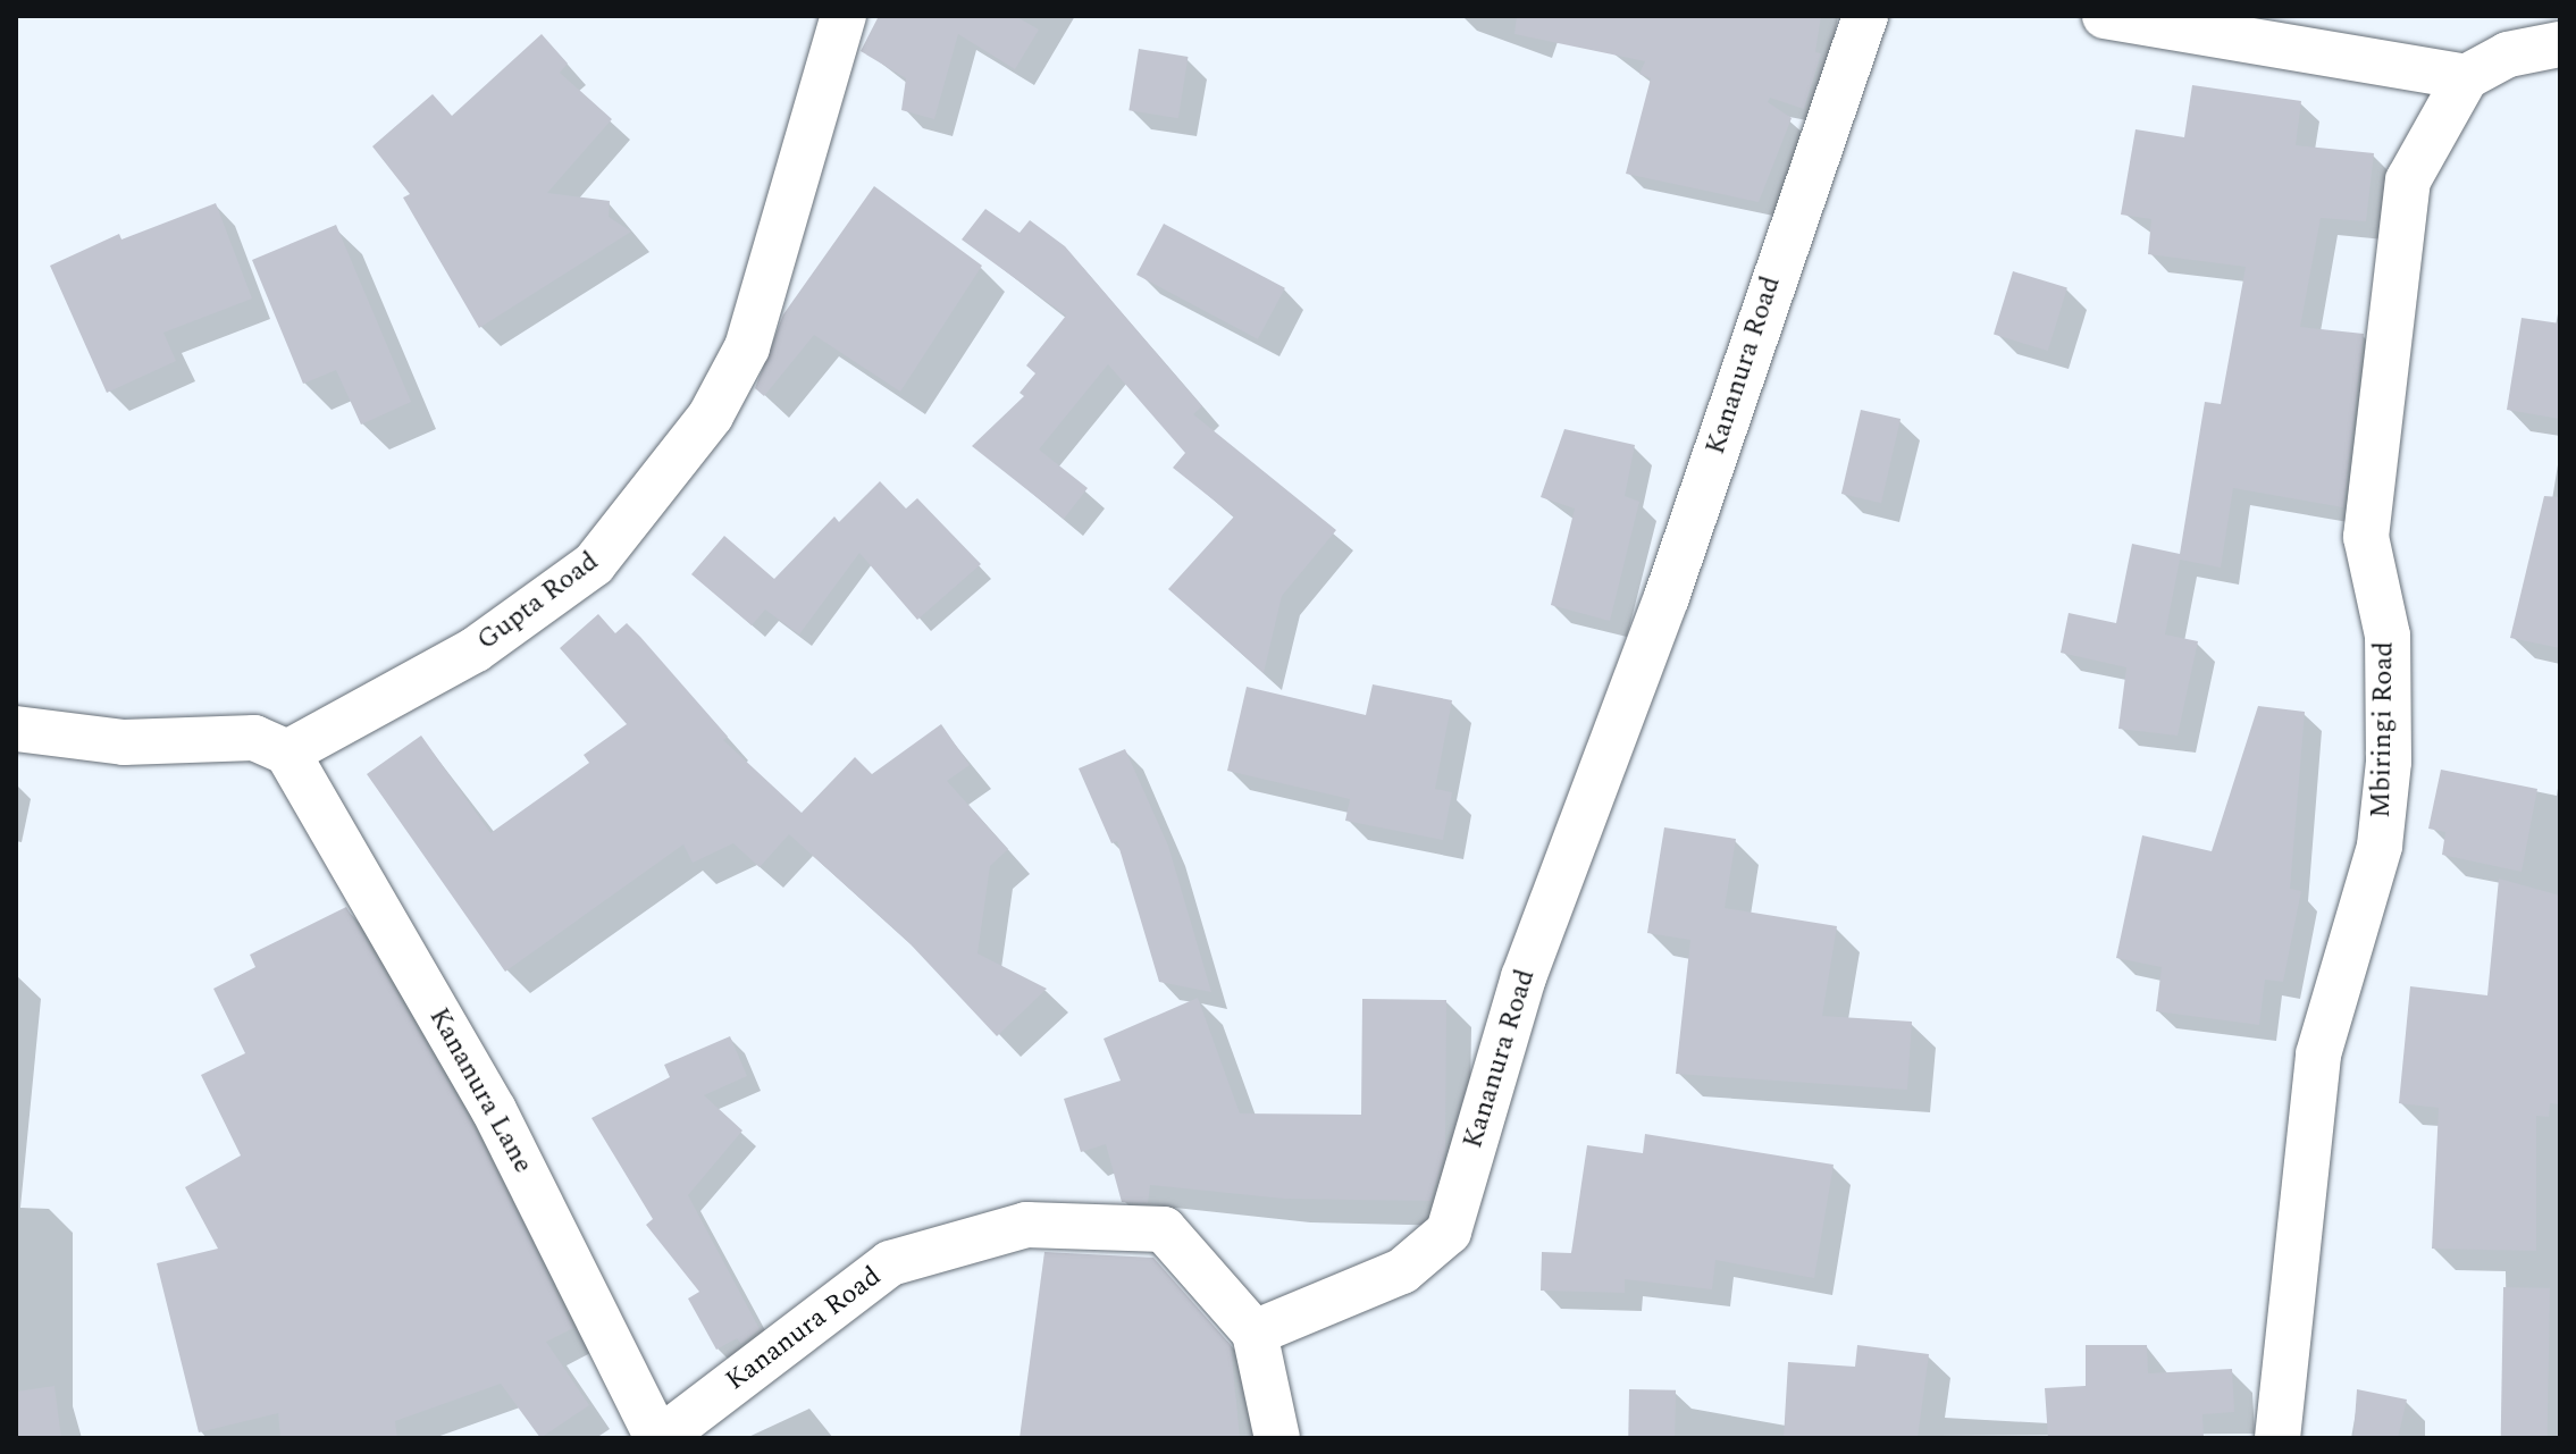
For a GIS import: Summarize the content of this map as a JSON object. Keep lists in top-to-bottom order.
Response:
{
  "streets": {
    "street": [
      "Kananura Road",
      "Gupta Road",
      "Mbiringi Road",
      "Kananura Lane"
    ]
  },
  "crossings": [
    ["Kananura Road", "Kananura Lane"],
    ["Gupta Road", "Kananura Lane"]
  ]
}
